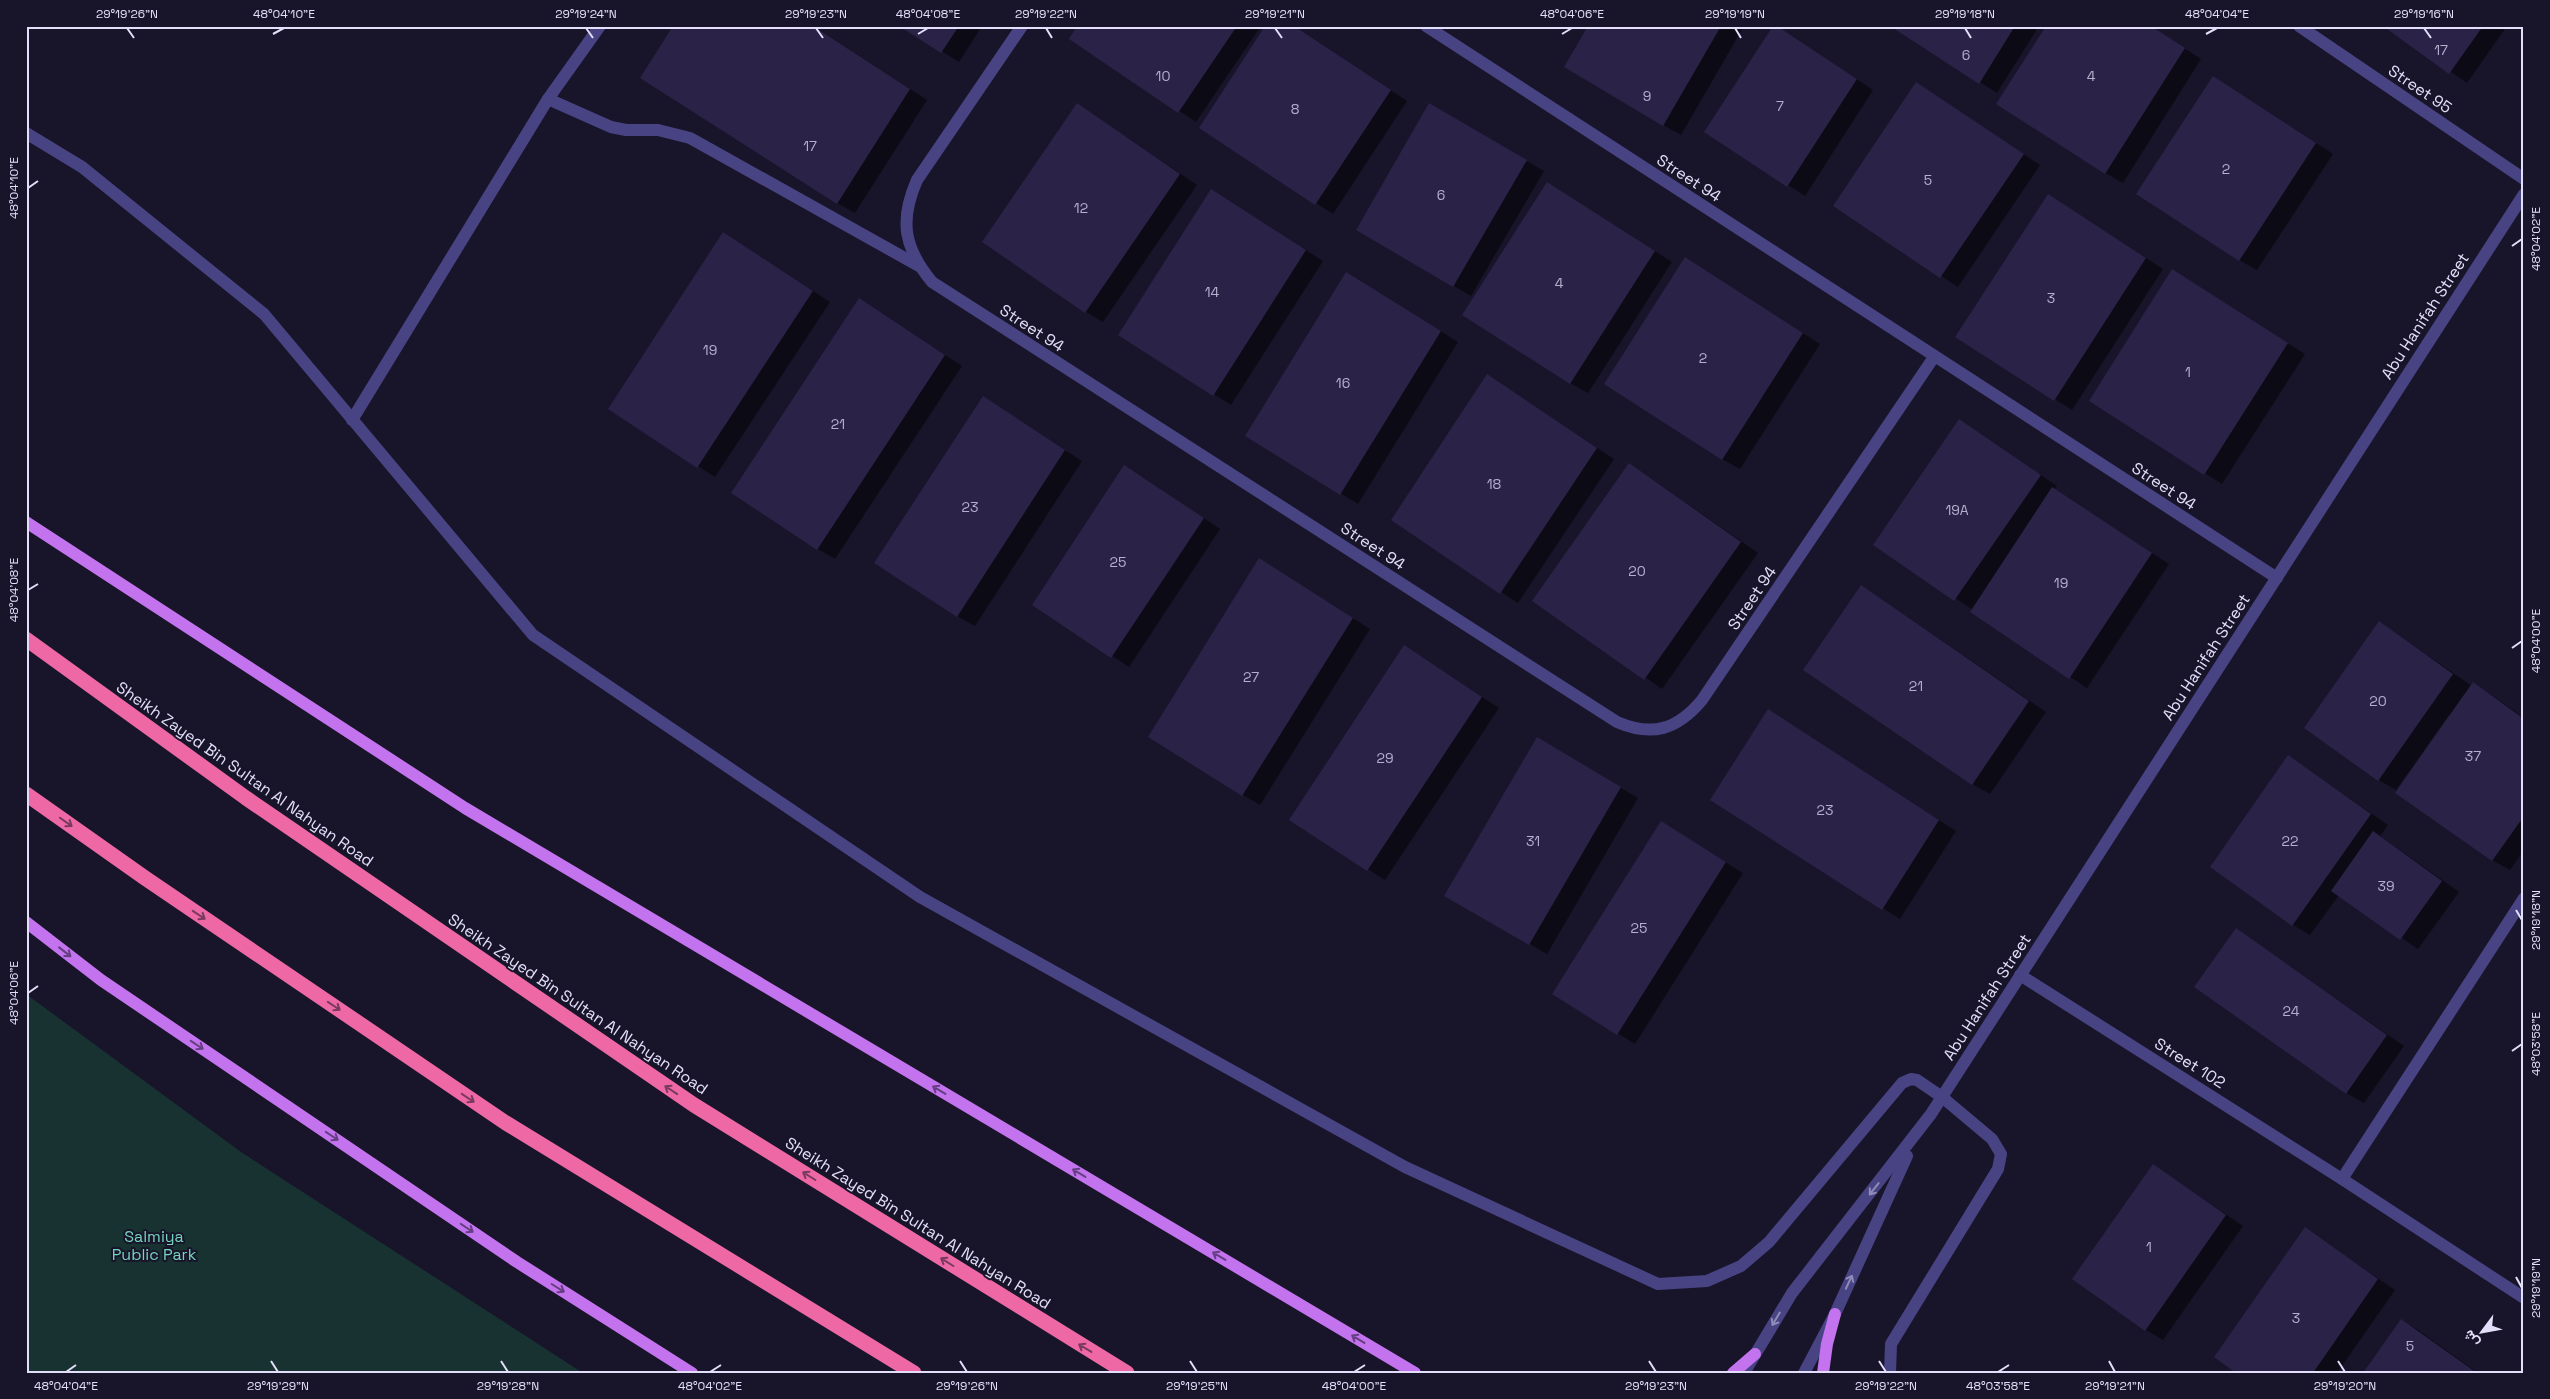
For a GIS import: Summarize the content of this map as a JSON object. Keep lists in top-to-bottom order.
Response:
{
  "streets": {
    "highway": ["Sheikh Zayed Bin Sultan Al Nahyan Road"],
    "street": [
      "Street 95",
      "Street 94",
      "Abu Hanifah Street",
      "Street 102"
    ]
  },
  "crossings": [
    ["Street 94", "Abu Hanifah Street"],
    ["Abu Hanifah Street", "Street 102"]
  ],
  "parks": ["Salmiya Public Park"],
  "house_numbers": [
    "17",
    "6",
    "10",
    "4",
    "9",
    "7",
    "8",
    "17",
    "2",
    "5",
    "6",
    "12",
    "4",
    "14",
    "3",
    "19",
    "2",
    "1",
    "16",
    "21",
    "18",
    "23",
    "19A",
    "25",
    "20",
    "19",
    "27",
    "21",
    "20",
    "37",
    "29",
    "23",
    "31",
    "22",
    "39",
    "25",
    "24",
    "1",
    "3",
    "5"
  ],
  "north": "bottom left",
  "coordinates": [
    "29°19'26\"N",
    "48°04'10\"E",
    "29°19'24\"N",
    "29°19'23\"N",
    "48°04'08\"E",
    "29°19'22\"N",
    "29°19'21\"N",
    "48°04'06\"E",
    "29°19'19\"N",
    "29°19'18\"N",
    "48°04'04\"E",
    "29°19'16\"N",
    "48°04'02\"E",
    "48°04'00\"E",
    "48°03'58\"E",
    "29°19'29\"N",
    "29°19'28\"N",
    "29°19'25\"N",
    "29°19'20\"N"
  ]
}
